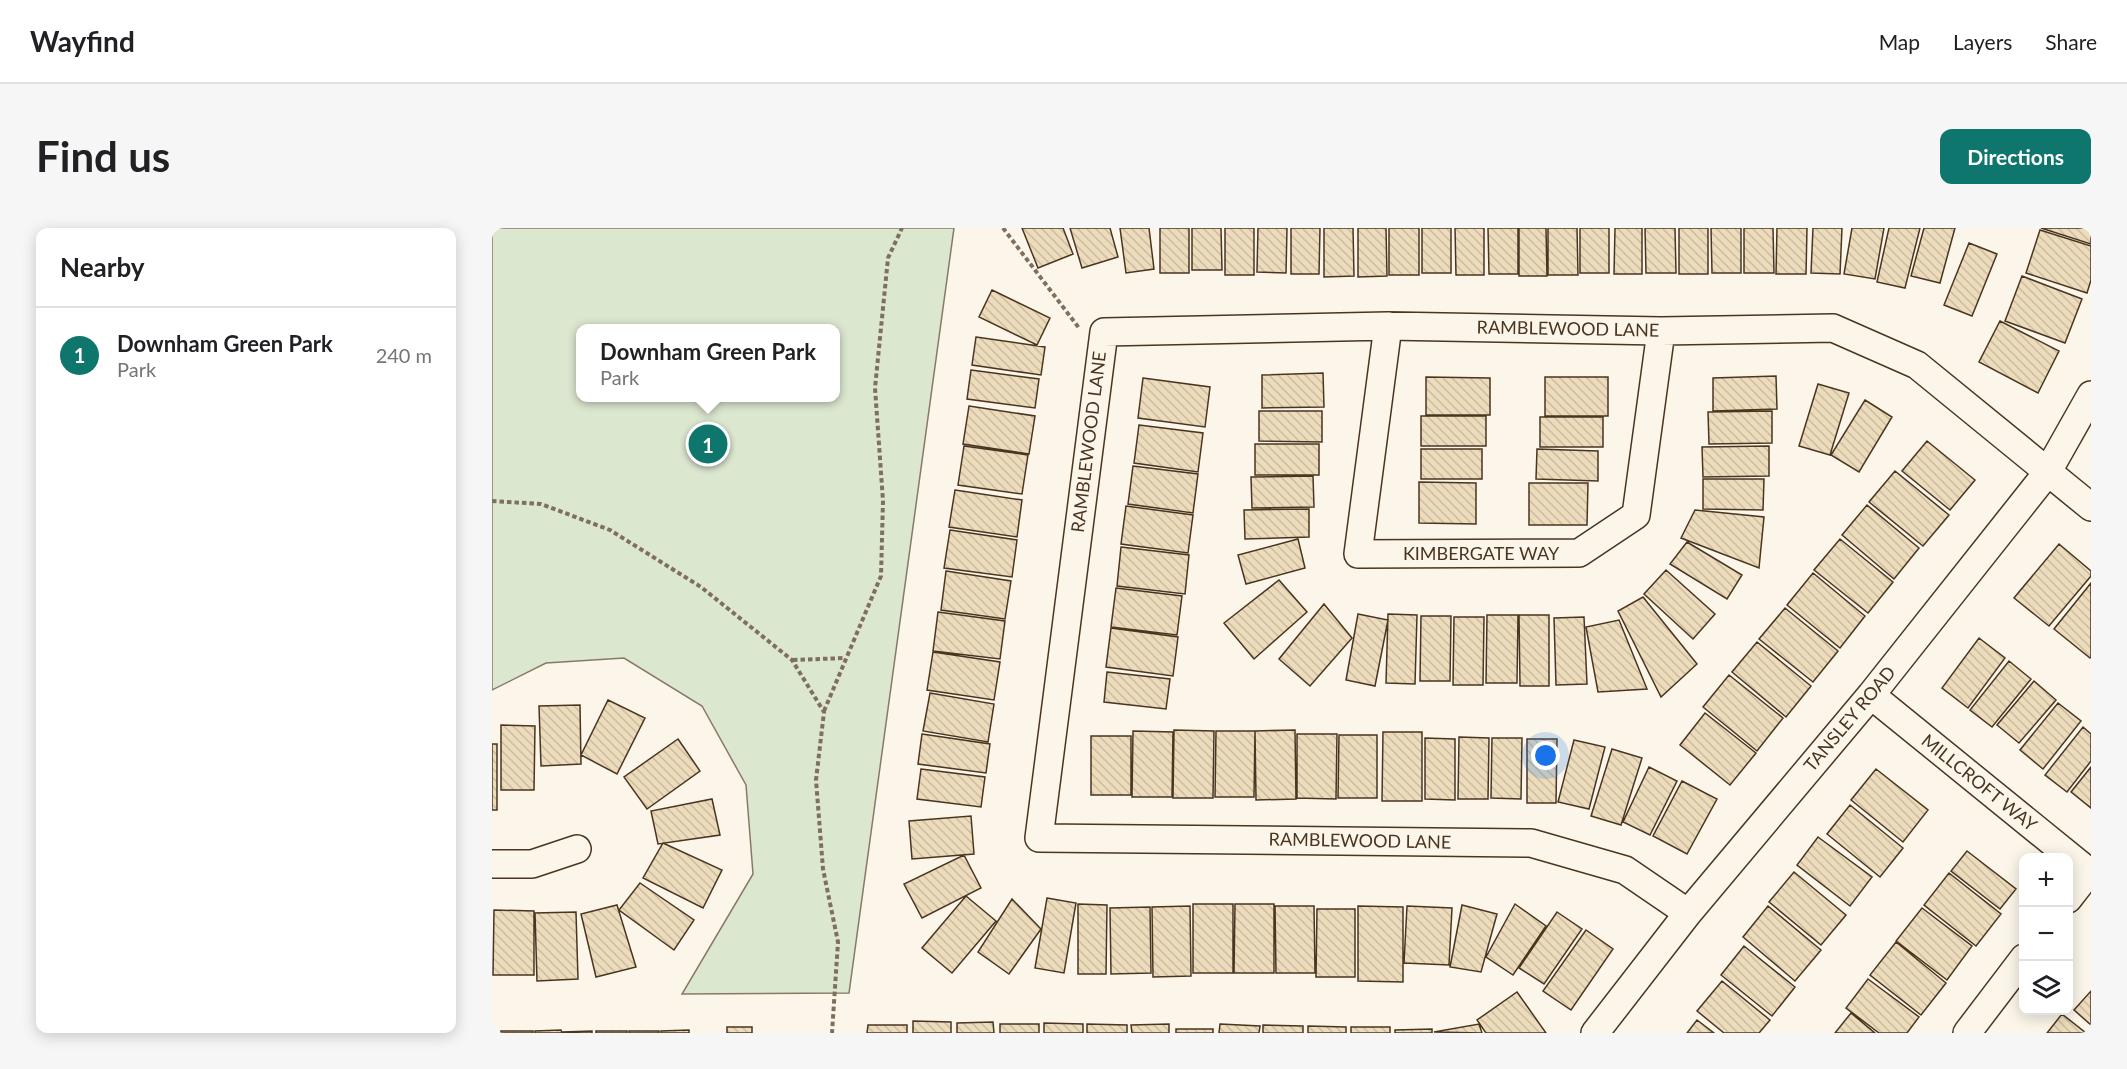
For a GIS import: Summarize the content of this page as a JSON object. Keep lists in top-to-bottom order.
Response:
{
  "streets": {
    "street": [
      "RAMBLEWOOD LANE",
      "KIMBERGATE WAY",
      "TANSLEY ROAD",
      "MILLCROFT WAY"
    ]
  },
  "crossings": [
    ["RAMBLEWOOD LANE", "KIMBERGATE WAY"],
    ["RAMBLEWOOD LANE", "TANSLEY ROAD"],
    ["TANSLEY ROAD", "MILLCROFT WAY"]
  ],
  "page": {
    "header": "Wayfind",
    "nav": ["Map", "Layers", "Share"],
    "buttons": "Directions",
    "title": "Find us",
    "heading": "Nearby",
    "list": [
      {
        "mark": "1",
        "name": "Downham Green Park",
        "note": "Park",
        "value": "240 m"
      }
    ],
    "popup": ["Downham Green Park", "Park"],
    "pins": "1",
    "map_buttons": ["+", "−"]
  }
}
